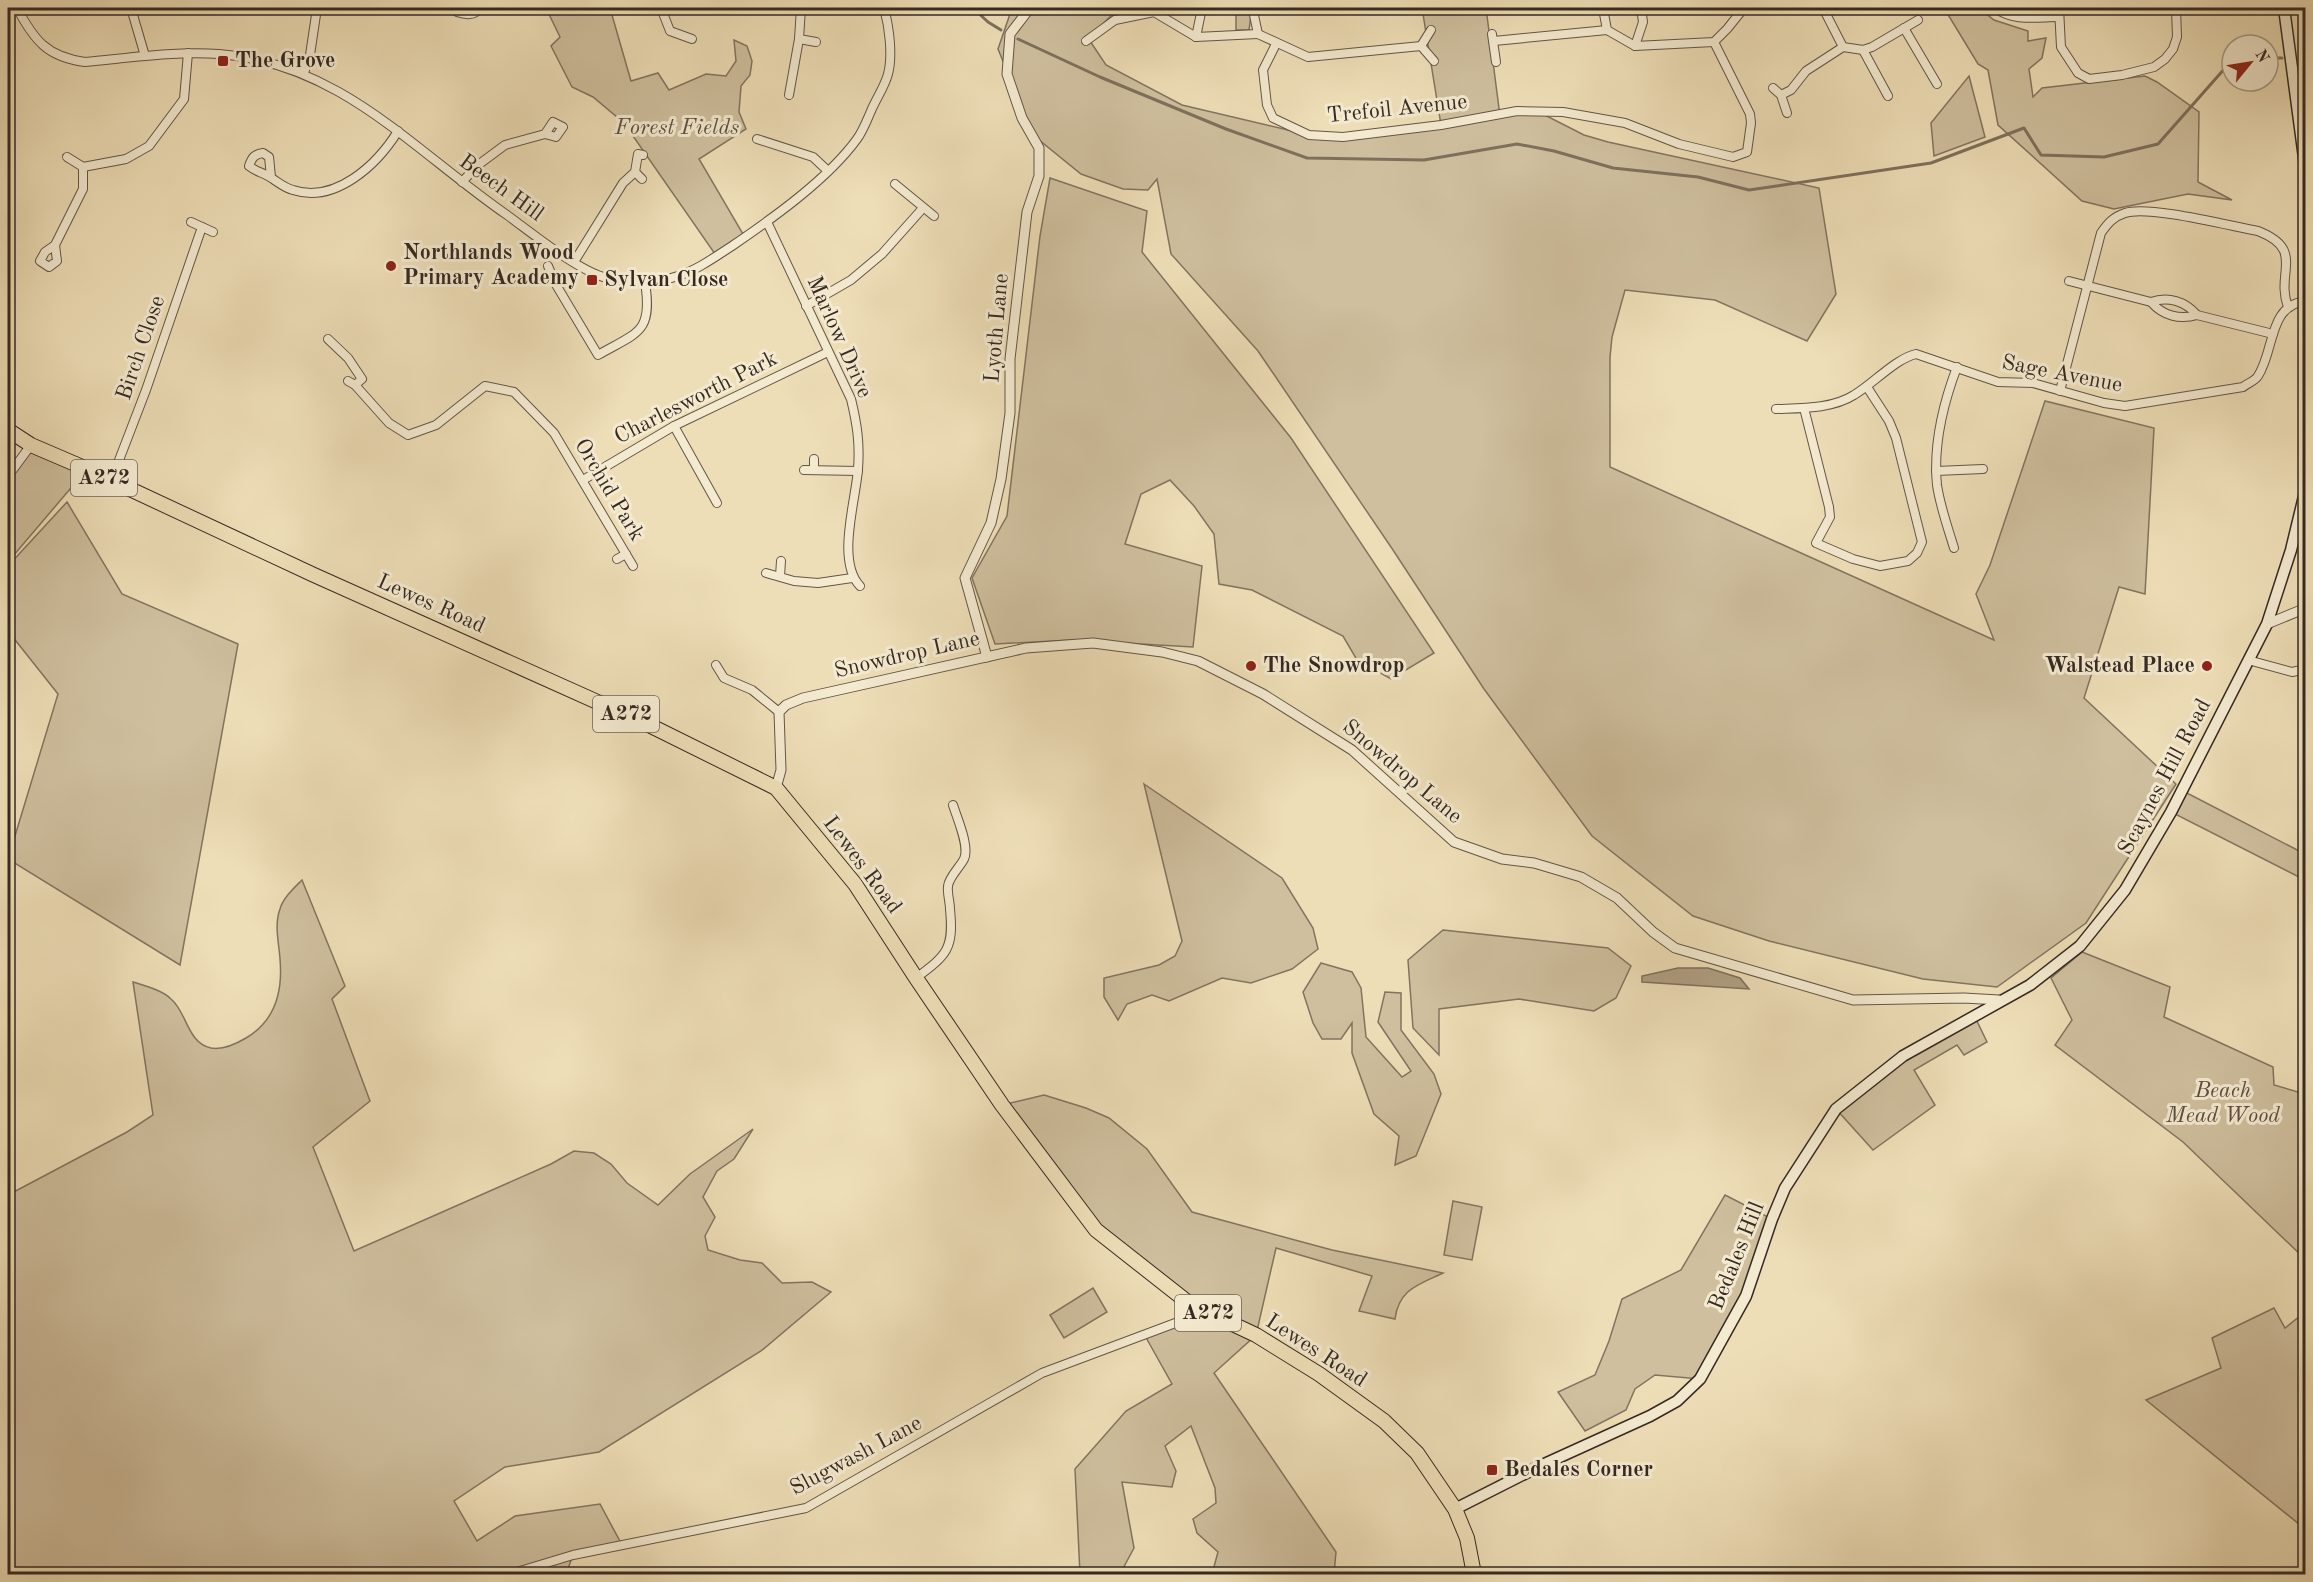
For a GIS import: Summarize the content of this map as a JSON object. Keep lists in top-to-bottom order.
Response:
{
  "streets": {
    "highway": ["A272", "Lewes Road"],
    "main road": ["Scaynes Hill Road", "Bedales Hill"],
    "street": [
      "Trefoil Avenue",
      "Beech Hill",
      "Lyoth Lane",
      "Marlow Drive",
      "Birch Close",
      "Sage Avenue",
      "Charlesworth Park",
      "Orchid Park",
      "Snowdrop Lane",
      "Slugwash Lane"
    ]
  },
  "crossings": [
    ["Beech Hill", "Marlow Drive"],
    ["Lyoth Lane", "Snowdrop Lane"],
    ["Marlow Drive", "Charlesworth Park"],
    ["Birch Close", "Lewes Road"],
    ["Charlesworth Park", "Orchid Park"],
    ["Lewes Road", "Bedales Hill"],
    ["Lewes Road", "Slugwash Lane"],
    ["Snowdrop Lane", "Scaynes Hill Road"],
    ["Snowdrop Lane", "Bedales Hill"],
    ["Scaynes Hill Road", "Bedales Hill"]
  ],
  "parks": ["Forest Fields", "Beach Mead Wood"],
  "places": {
    "transit": ["The Grove", "Sylvan Close", "Bedales Corner"],
    "other": ["Northlands Wood Primary Academy", "The Snowdrop", "Walstead Place"]
  },
  "north": "top right"
}
